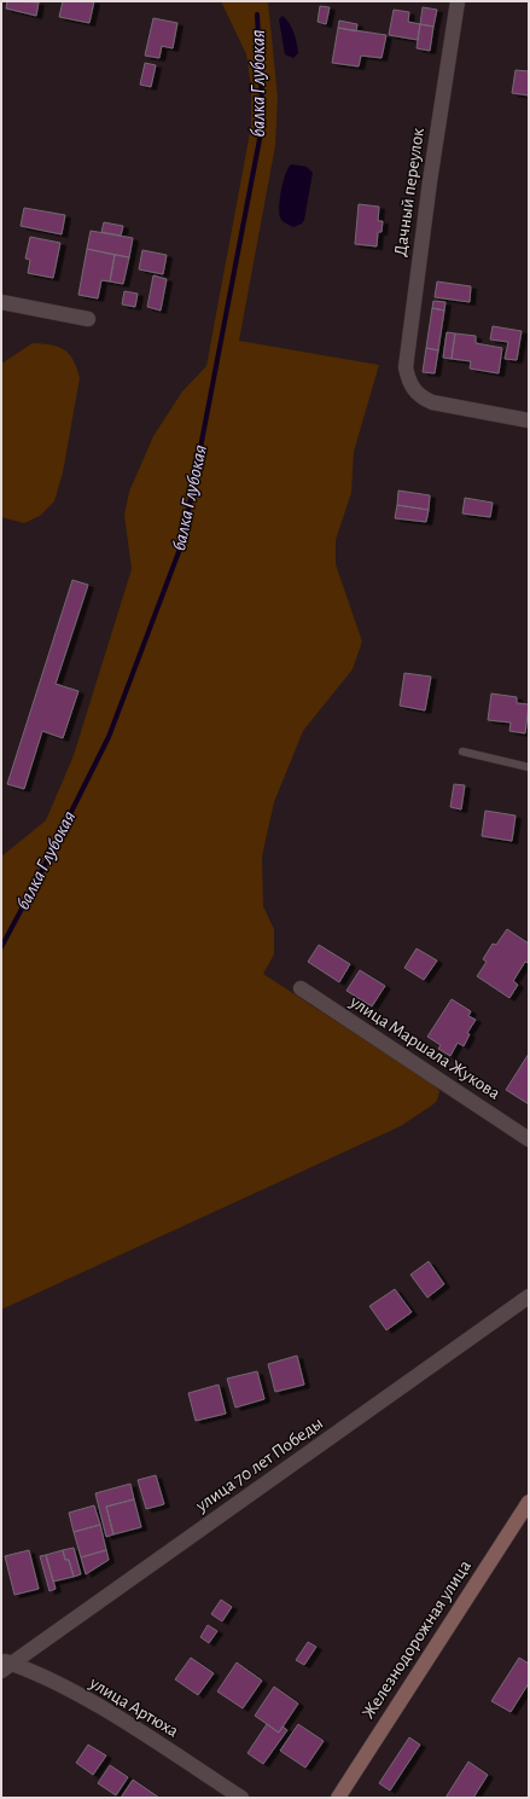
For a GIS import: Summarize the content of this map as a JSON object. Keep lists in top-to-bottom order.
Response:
{
  "streets": {
    "main road": ["Железнодорожная улица"],
    "street": [
      "Дачный переулок",
      "улица Маршала Жукова",
      "улица 70 лет Победы",
      "улица Артюха"
    ]
  },
  "crossings": [
    ["улица 70 лет Победы", "улица Артюха"]
  ],
  "water": ["балка Глубокая"]
}
